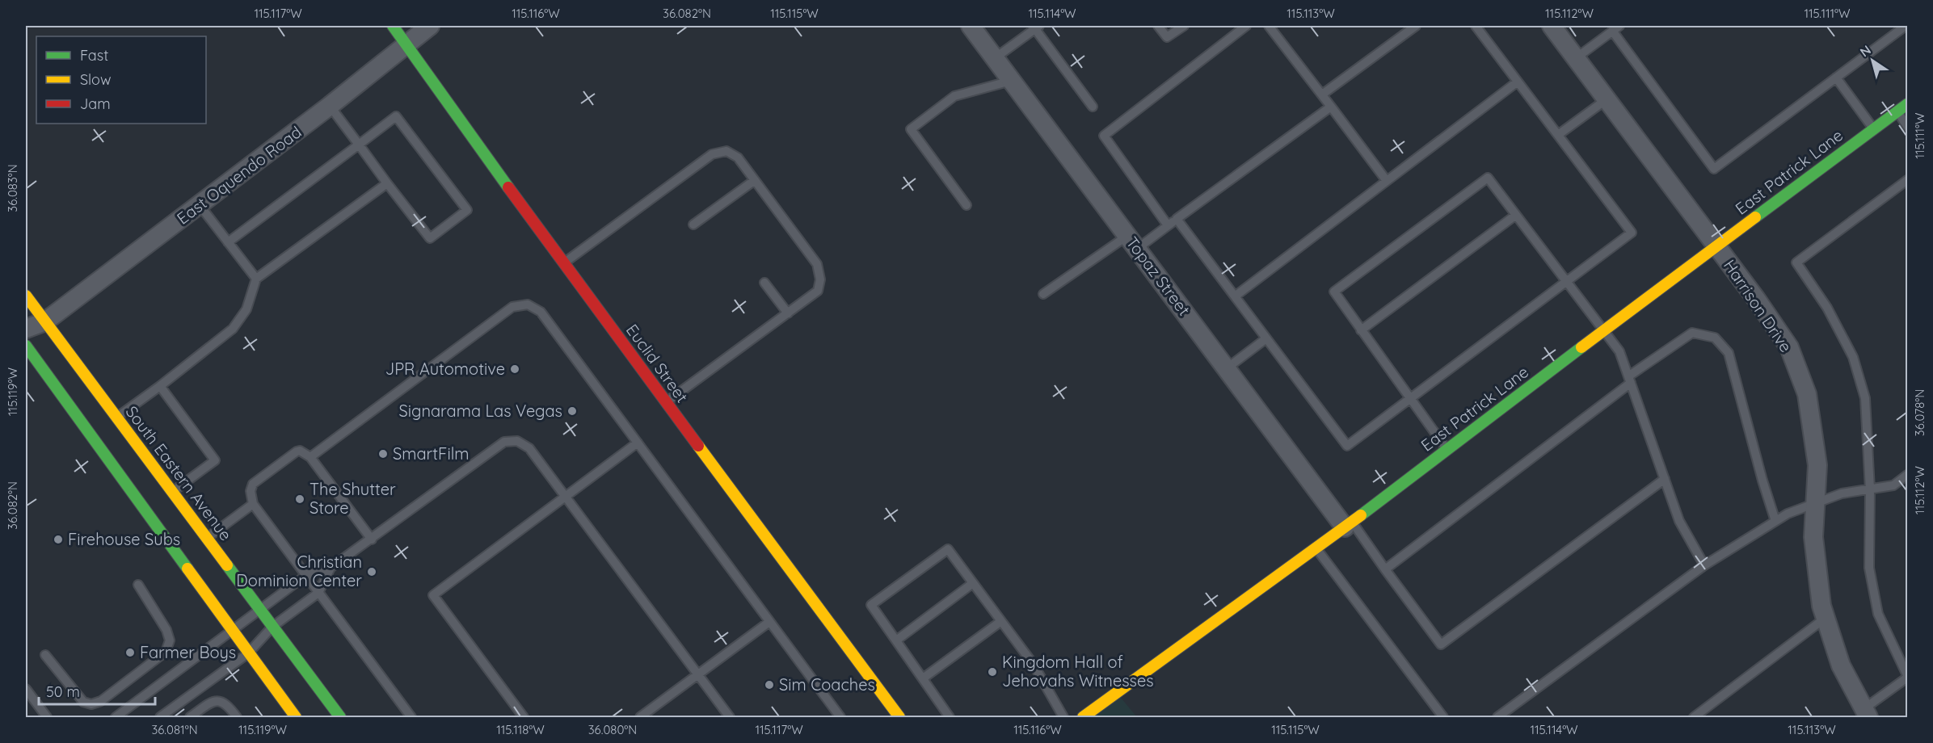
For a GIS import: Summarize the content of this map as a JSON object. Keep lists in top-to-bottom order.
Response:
{
  "streets": {
    "main road": ["East Patrick Lane", "Euclid Street", "South Eastern Avenue"],
    "street": ["East Oquendo Road", "Topaz Street", "Harrison Drive"]
  },
  "crossings": [
    ["East Patrick Lane", "Topaz Street"],
    ["East Patrick Lane", "Harrison Drive"],
    ["East Oquendo Road", "Euclid Street"],
    ["East Oquendo Road", "South Eastern Avenue"]
  ],
  "places": [
    "JPR Automotive",
    "Signarama Las Vegas",
    "SmartFilm",
    "The Shutter Store",
    "Firehouse Subs",
    "Christian Dominion Center",
    "Farmer Boys",
    "Kingdom Hall of Jehovahs Witnesses",
    "Sim Coaches"
  ],
  "legend": ["Fast", "Slow", "Jam"],
  "scale_bar": "50 m",
  "north": "top left",
  "coordinates": [
    "115.117°W",
    "115.116°W",
    "36.082°N",
    "115.115°W",
    "115.114°W",
    "115.113°W",
    "115.112°W",
    "115.111°W",
    "36.083°N",
    "115.119°W",
    "36.078°N",
    "36.081°N",
    "115.118°W",
    "36.080°N"
  ]
}
